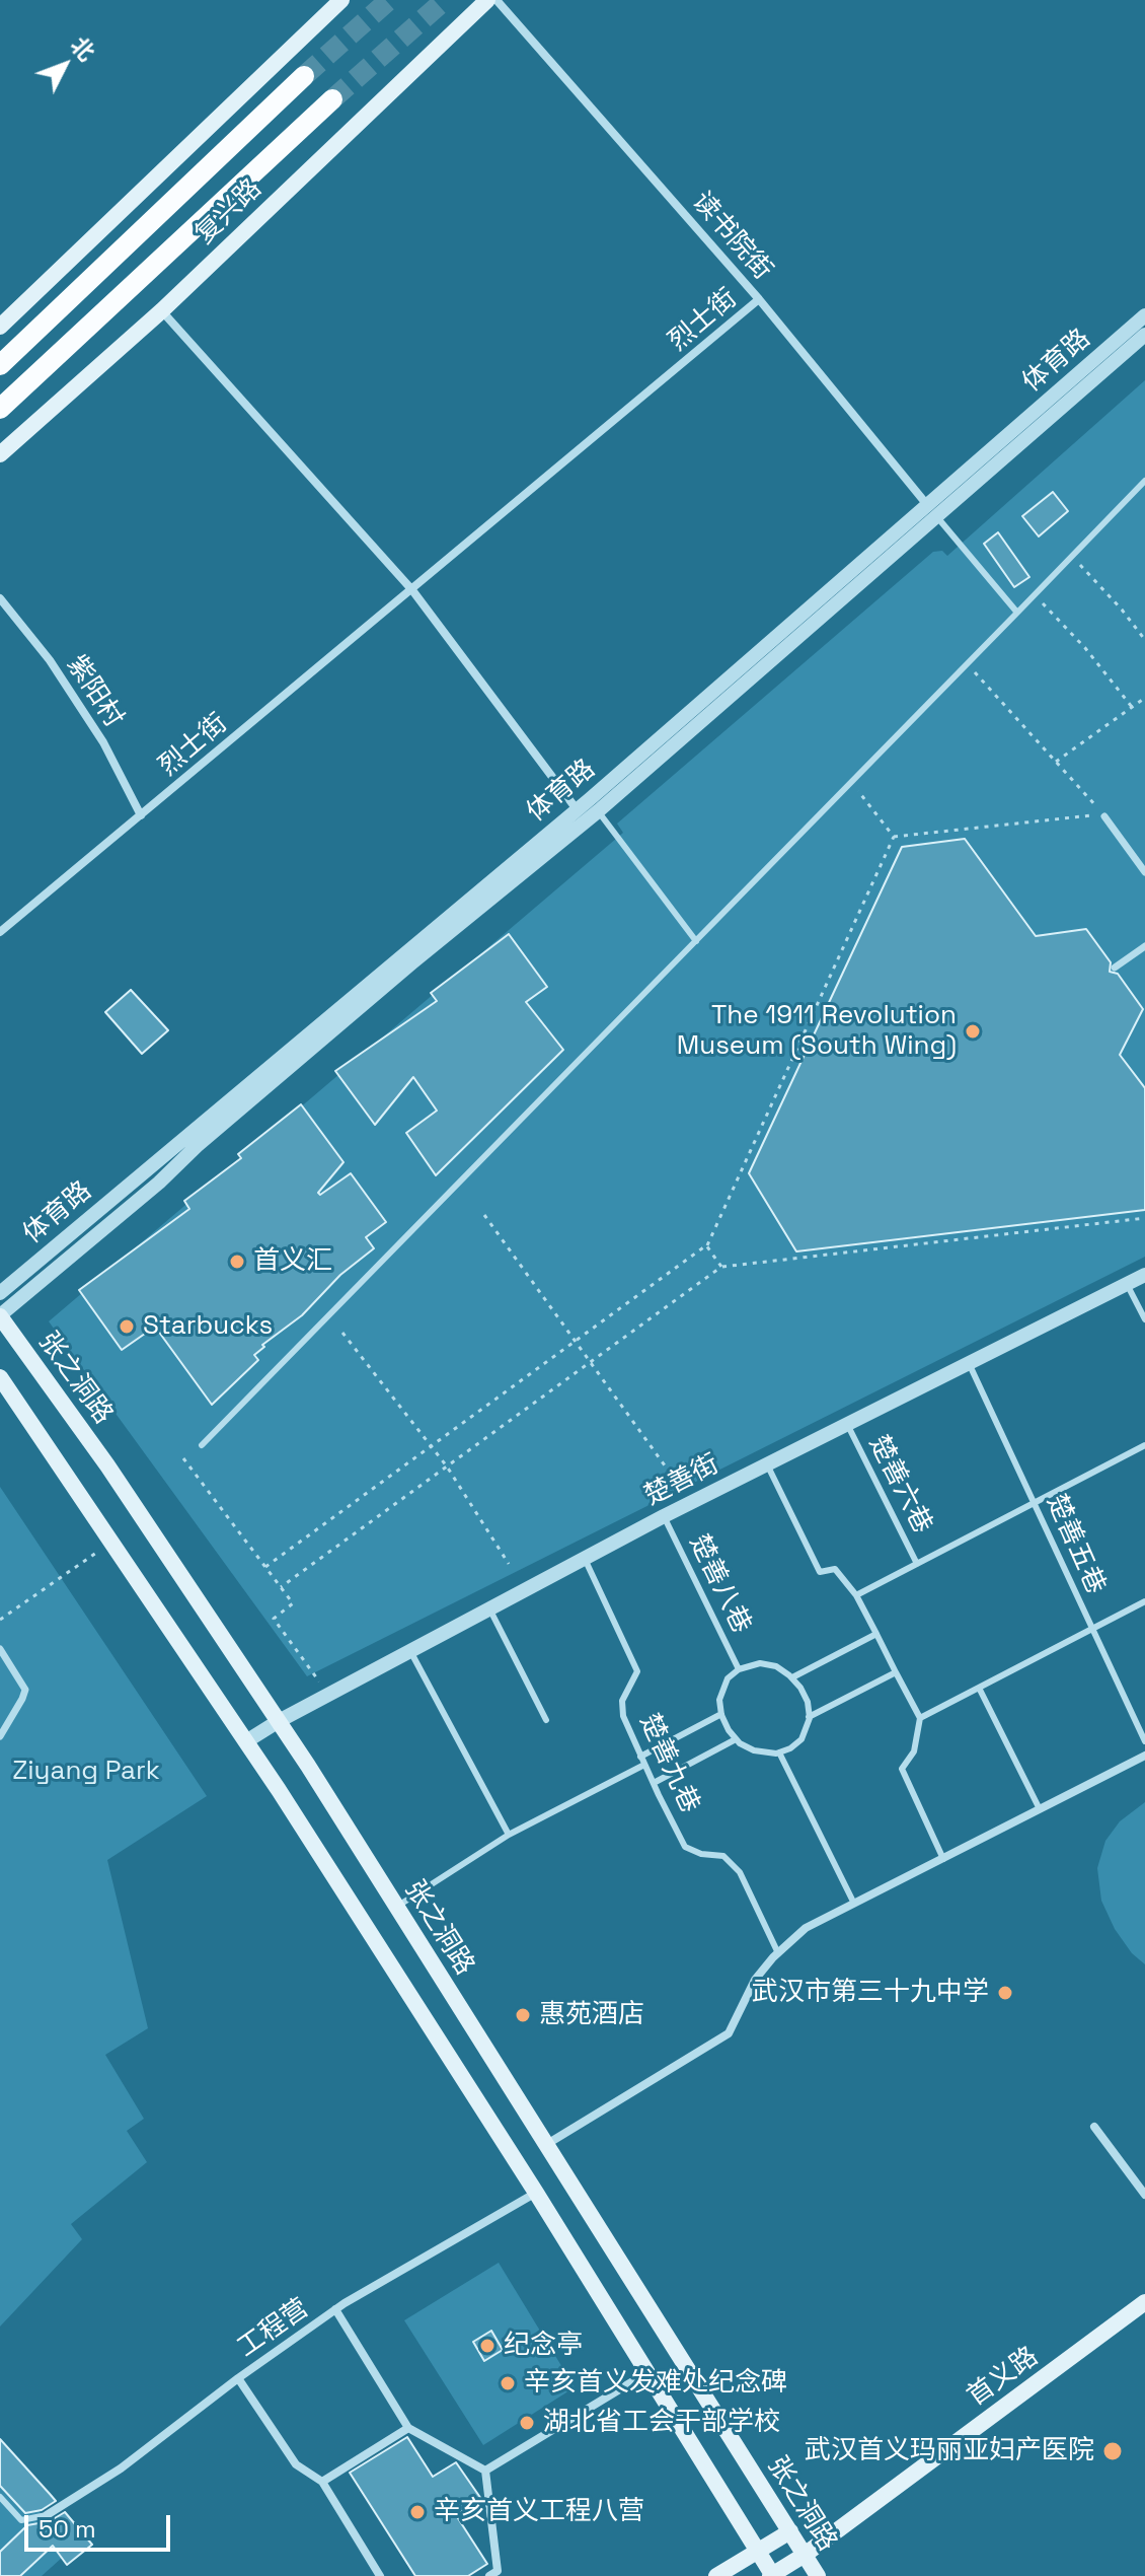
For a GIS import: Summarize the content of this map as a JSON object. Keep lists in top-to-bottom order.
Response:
{
  "streets": {
    "main road": ["复兴路", "张之洞路", "首义路"],
    "street": [
      "读书院街",
      "烈士街",
      "体育路",
      "紫阳村",
      "楚善街",
      "工程营"
    ],
    "lane": [
      "楚善六巷",
      "楚善五巷",
      "楚善八巷",
      "楚善九巷"
    ]
  },
  "crossings": [
    ["读书院街", "烈士街"],
    ["读书院街", "体育路"],
    ["烈士街", "紫阳村"],
    ["张之洞路", "楚善街"],
    ["张之洞路", "首义路"],
    ["楚善街", "楚善六巷"],
    ["楚善街", "楚善五巷"],
    ["楚善街", "楚善八巷"],
    ["楚善街", "楚善九巷"]
  ],
  "parks": ["Ziyang Park"],
  "places": [
    "The 1911 Revolution Museum (South Wing)",
    "首义汇",
    "Starbucks",
    "武汉市第三十九中学",
    "惠苑酒店",
    "纪念亭",
    "辛亥首义发难处纪念碑",
    "湖北省工会干部学校",
    "武汉首义玛丽亚妇产医院",
    "辛亥首义工程八营"
  ],
  "scale_bar": "50 m",
  "north": "top right"
}
